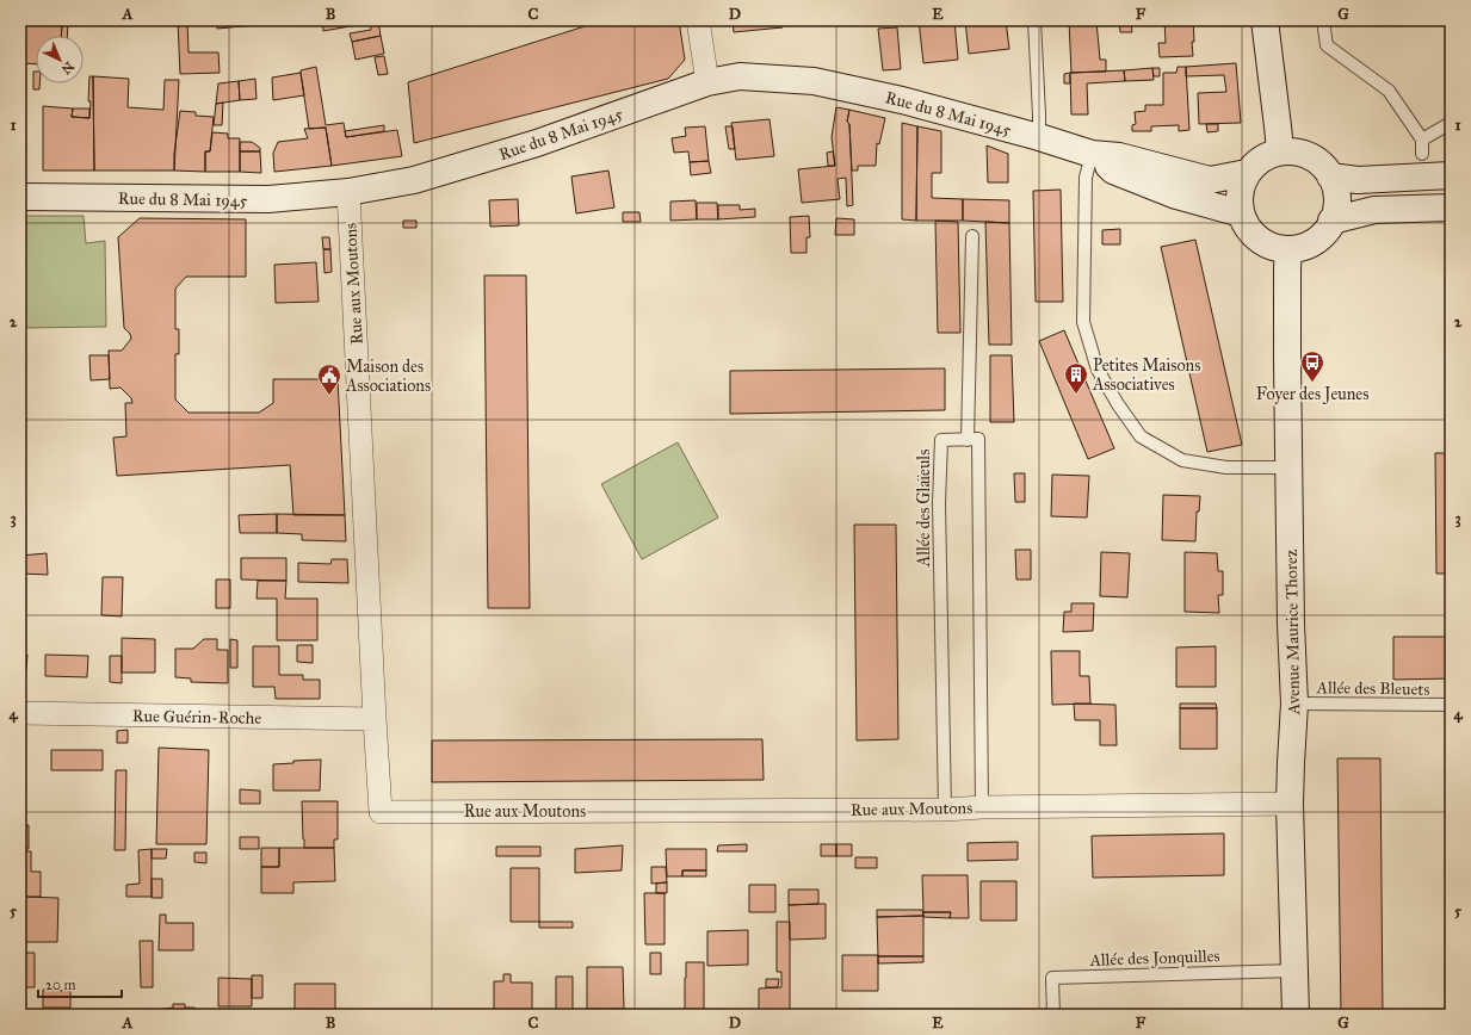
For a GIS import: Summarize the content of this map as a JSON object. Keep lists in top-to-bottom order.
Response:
{
  "streets": {
    "street": [
      "Rue du 8 Mai 1945",
      "Rue aux Moutons",
      "Avenue Maurice Thorez",
      "Rue Guérin-Roche"
    ],
    "lane": ["Allée des Glaïeuls", "Allée des Bleuets", "Allée des Jonquilles"]
  },
  "crossings": [
    ["Rue du 8 Mai 1945", "Rue aux Moutons"],
    ["Rue du 8 Mai 1945", "Avenue Maurice Thorez"],
    ["Rue aux Moutons", "Allée des Glaïeuls"],
    ["Rue aux Moutons", "Avenue Maurice Thorez"],
    ["Rue aux Moutons", "Rue Guérin-Roche"],
    ["Avenue Maurice Thorez", "Allée des Bleuets"],
    ["Avenue Maurice Thorez", "Allée des Jonquilles"]
  ],
  "places": {
    "bus stop": ["Foyer des Jeunes"],
    "building": ["Petites Maisons Associatives"],
    "public building": ["Maison des Associations"]
  },
  "scale_bar": "20 m",
  "north": "bottom right",
  "grid": {
    "columns": [
      "A",
      "B",
      "C",
      "D",
      "E",
      "F",
      "G"
    ],
    "rows": [
      "1",
      "2",
      "3",
      "4",
      "5"
    ]
  }
}
